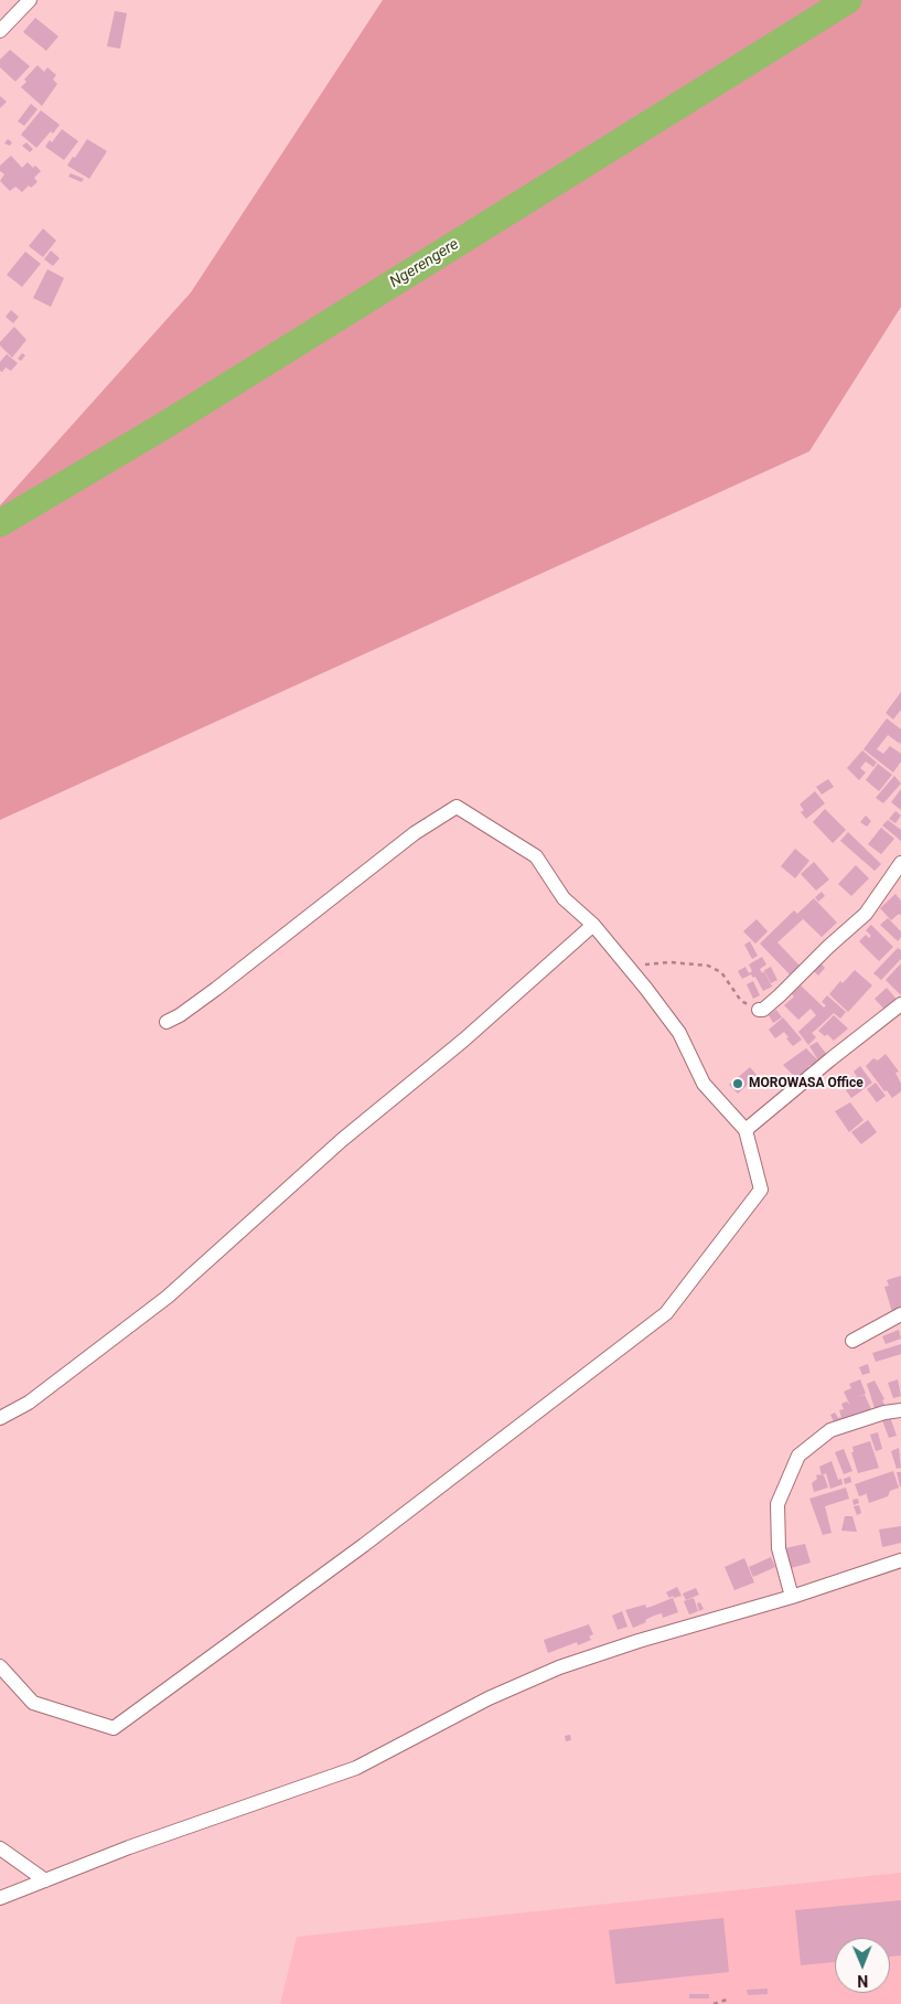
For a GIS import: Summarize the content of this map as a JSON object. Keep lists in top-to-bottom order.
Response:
{
  "water": ["Ngerengere"],
  "places": ["MOROWASA Office"],
  "north": "bottom"
}
